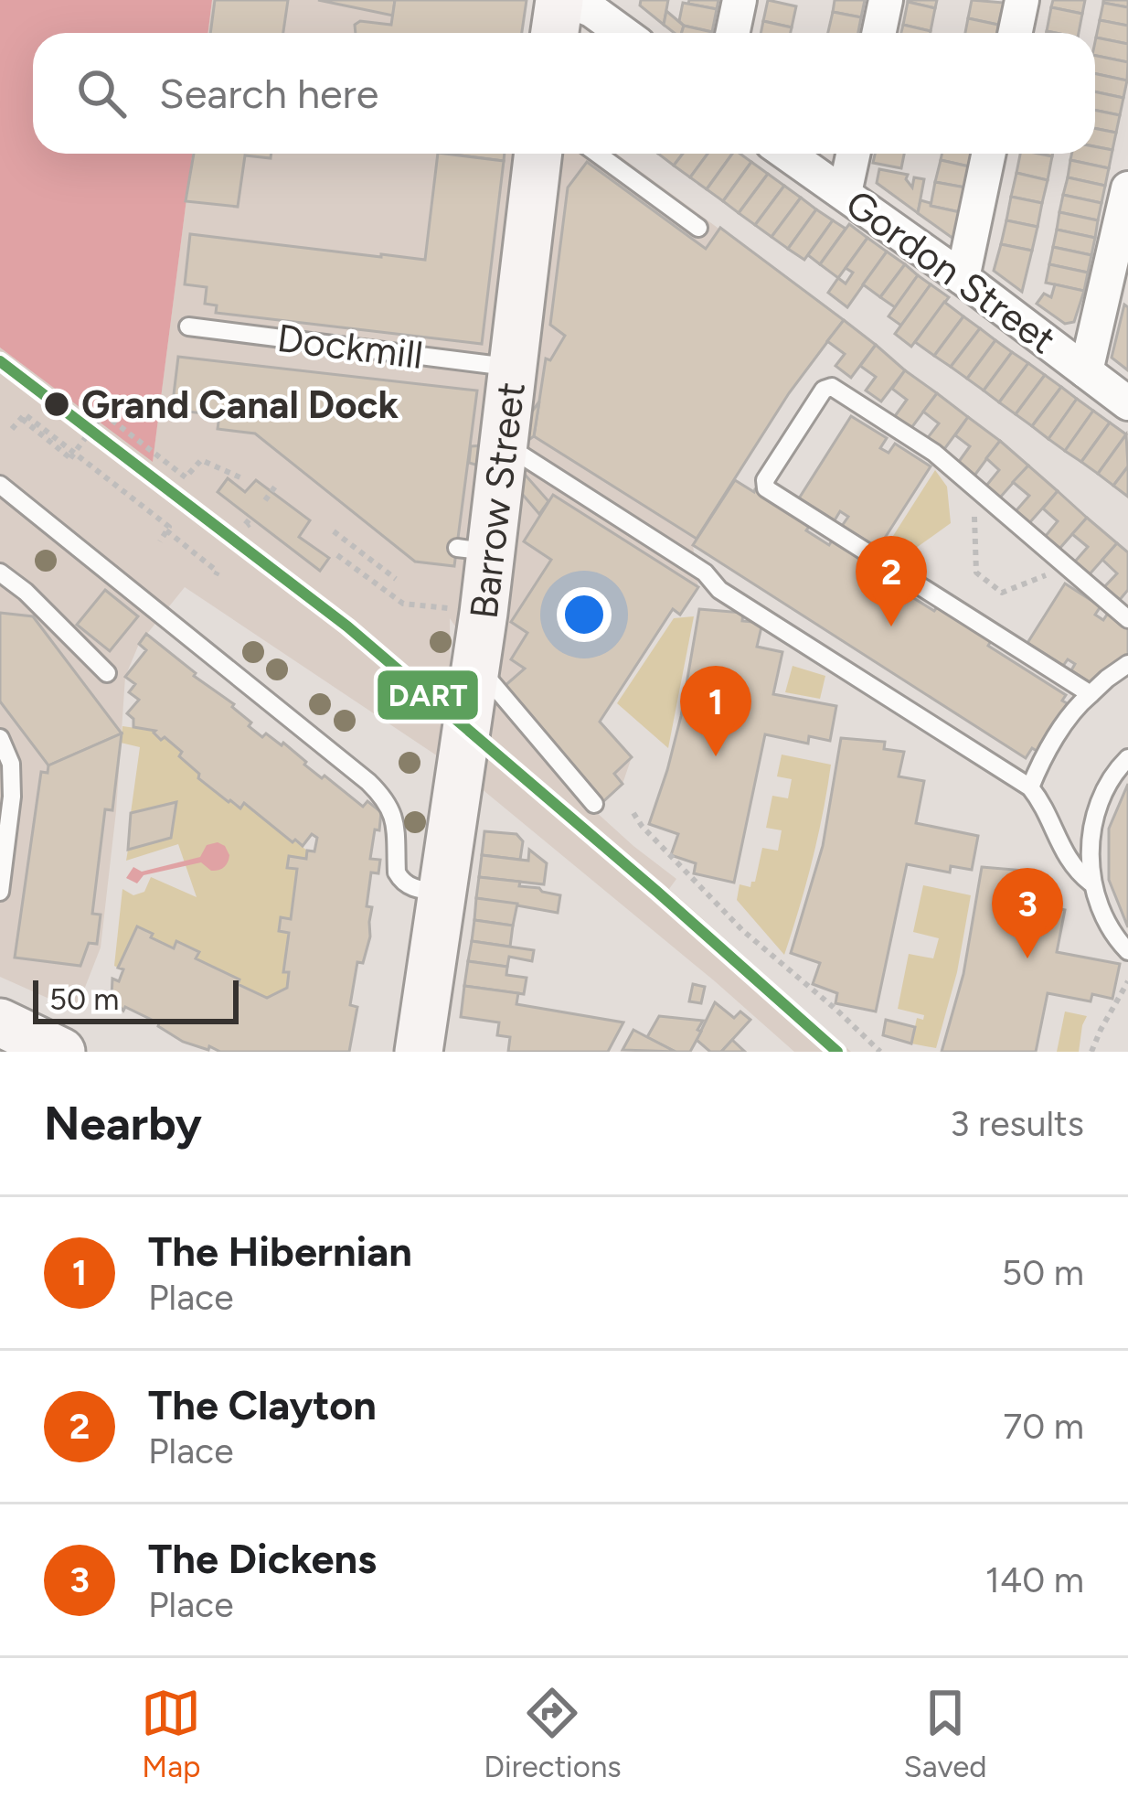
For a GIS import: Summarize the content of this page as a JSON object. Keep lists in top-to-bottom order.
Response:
{
  "streets": {
    "street": ["Gordon Street", "Barrow Street"],
    "lane": ["Dockmill"]
  },
  "crossings": [
    ["Dockmill", "Barrow Street"]
  ],
  "places": ["Grand Canal Dock"],
  "lines": ["transit line DART"],
  "scale_bar": "50 m",
  "page": {
    "search": "Search here",
    "pins": ["2", "1", "3"],
    "scale": "50 m",
    "heading": ["Nearby", "3 results"],
    "list": [
      {
        "mark": "1",
        "name": "The Hibernian",
        "note": "Place",
        "value": "50 m"
      },
      {
        "mark": "2",
        "name": "The Clayton",
        "note": "Place",
        "value": "70 m"
      },
      {
        "mark": "3",
        "name": "The Dickens",
        "note": "Place",
        "value": "140 m"
      }
    ],
    "nav": ["Map", "Directions", "Saved"]
  }
}
